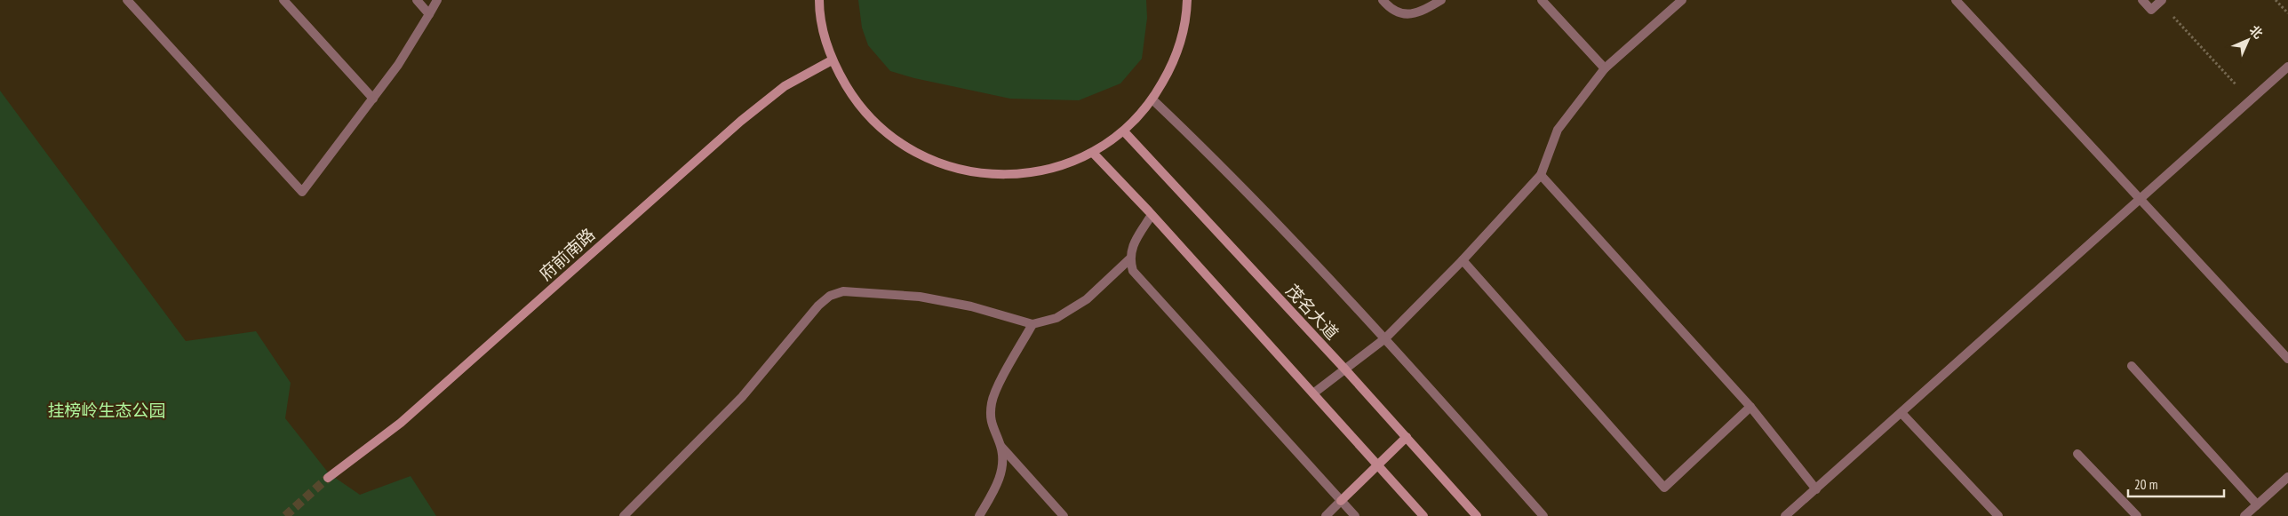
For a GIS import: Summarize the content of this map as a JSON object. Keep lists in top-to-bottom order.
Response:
{
  "streets": {
    "main road": ["府前南路", "茂名大道"]
  },
  "parks": ["挂榜岭生态公园"],
  "scale_bar": "20 m",
  "north": "top right"
}
